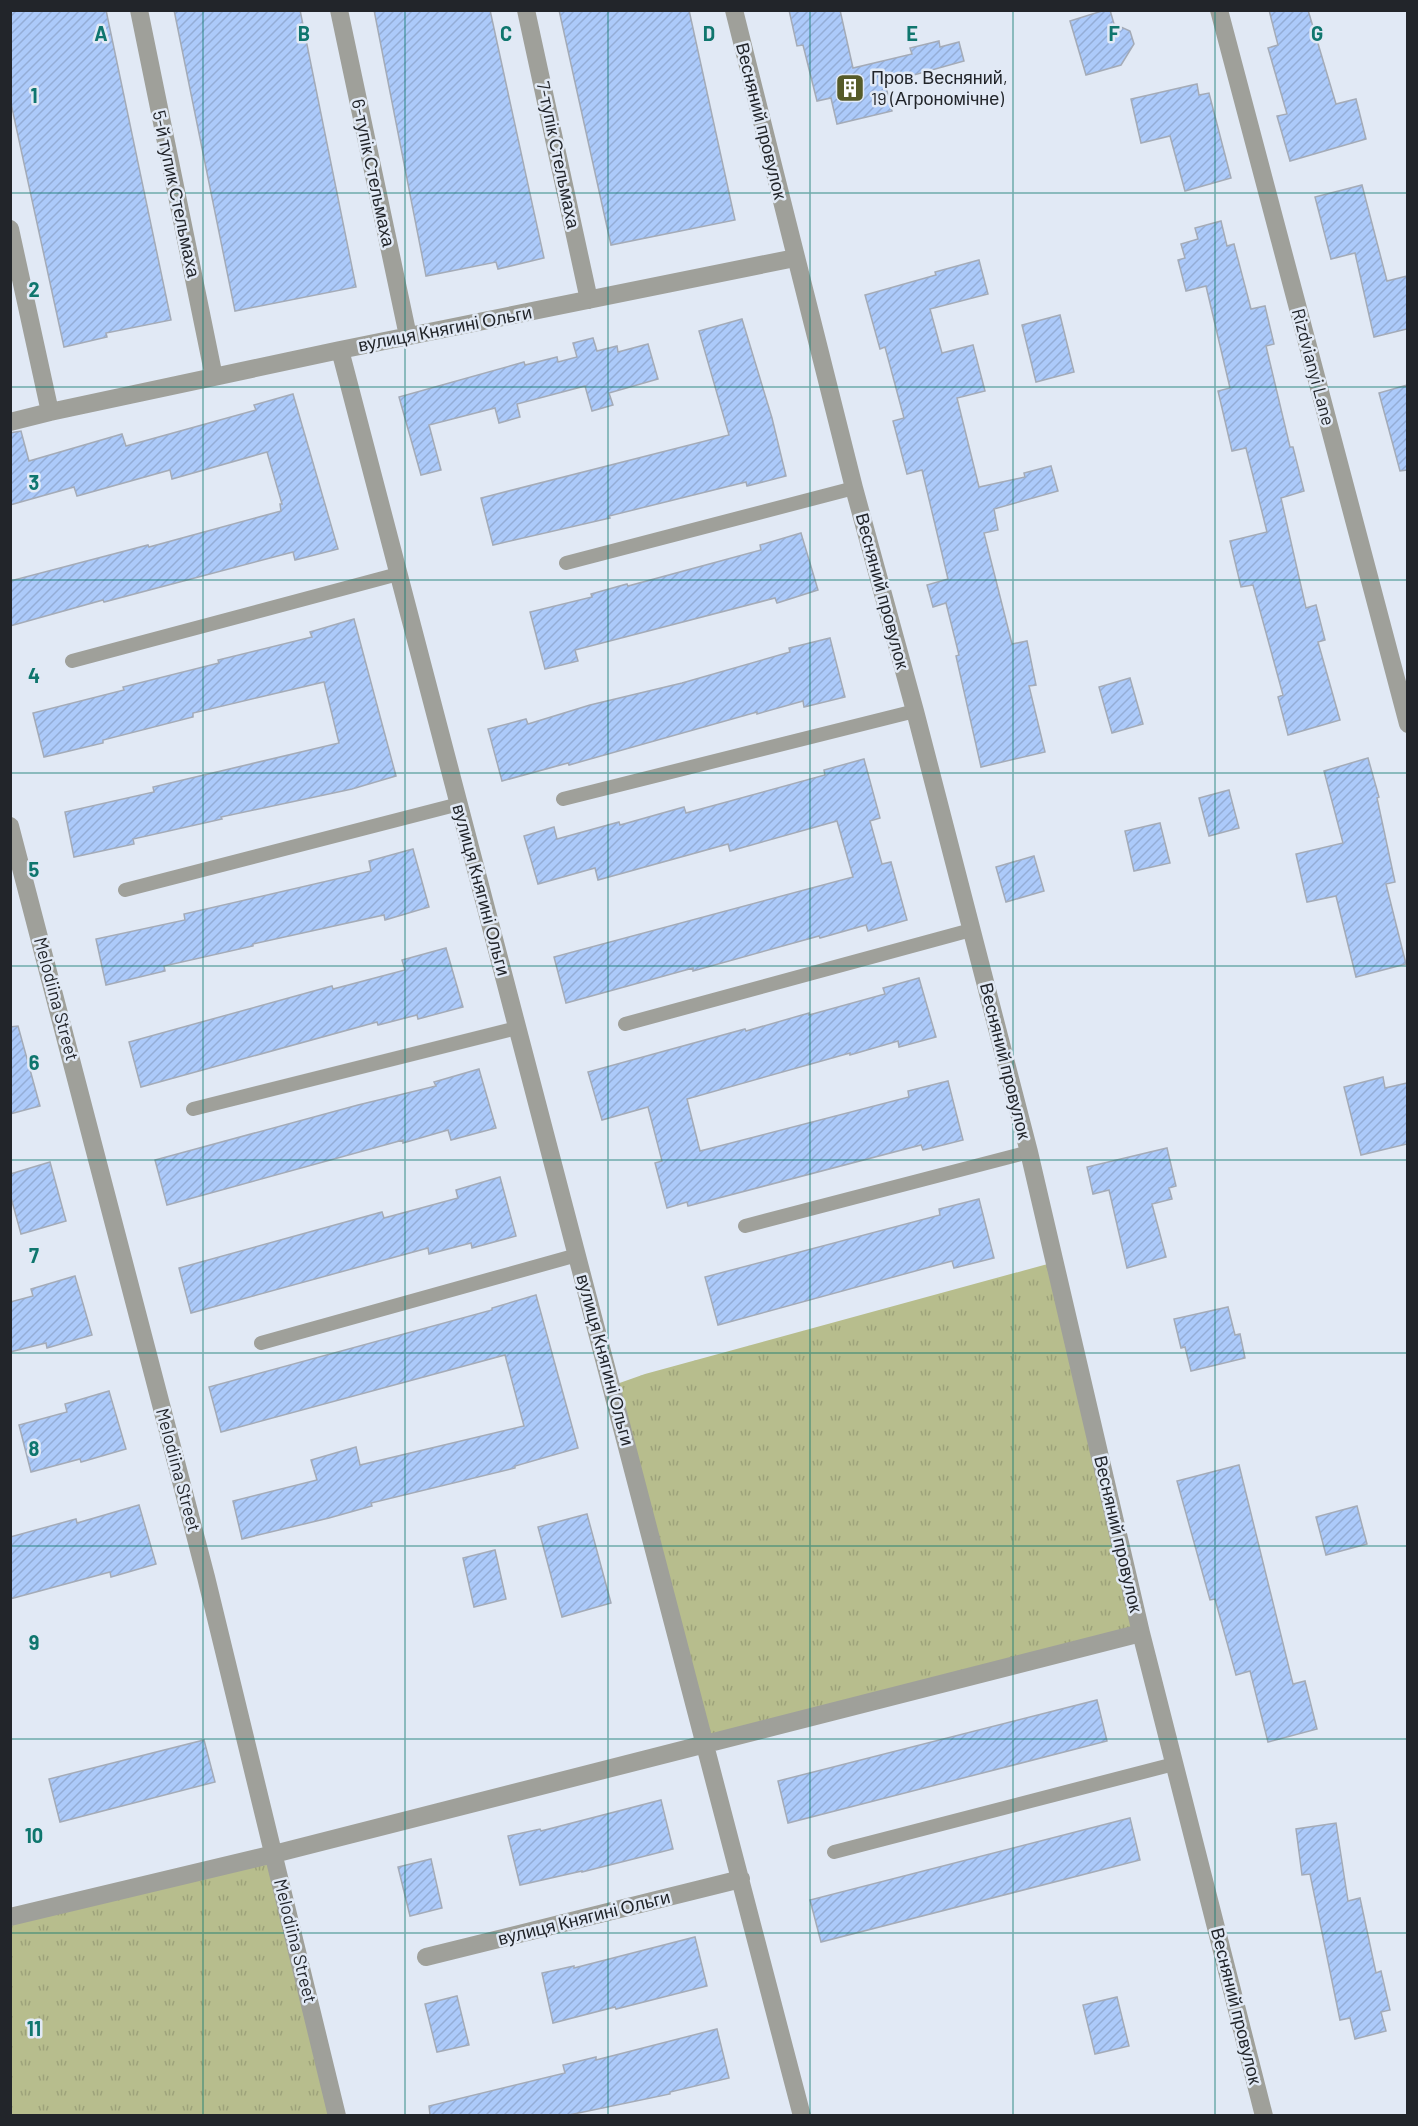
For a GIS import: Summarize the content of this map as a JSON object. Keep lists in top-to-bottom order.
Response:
{
  "streets": {
    "street": [
      "Весняний провулок",
      "7-тупік Стельмаха",
      "6-тупік Стельмаха",
      "5-й тупик Стельмаха",
      "вулиця Княгині Ольги",
      "Rizdvianyi Lane",
      "Melodiina Street"
    ]
  },
  "crossings": [
    ["Весняний провулок", "вулиця Княгині Ольги"],
    ["7-тупік Стельмаха", "вулиця Княгині Ольги"],
    ["6-тупік Стельмаха", "вулиця Княгині Ольги"]
  ],
  "places": {
    "building": ["Пров. Весняний, 19 (Агрономічне)"]
  },
  "grid": {
    "columns": [
      "A",
      "B",
      "C",
      "D",
      "E",
      "F",
      "G"
    ],
    "rows": [
      "1",
      "2",
      "3",
      "4",
      "5",
      "6",
      "7",
      "8",
      "9",
      "10",
      "11"
    ]
  }
}
